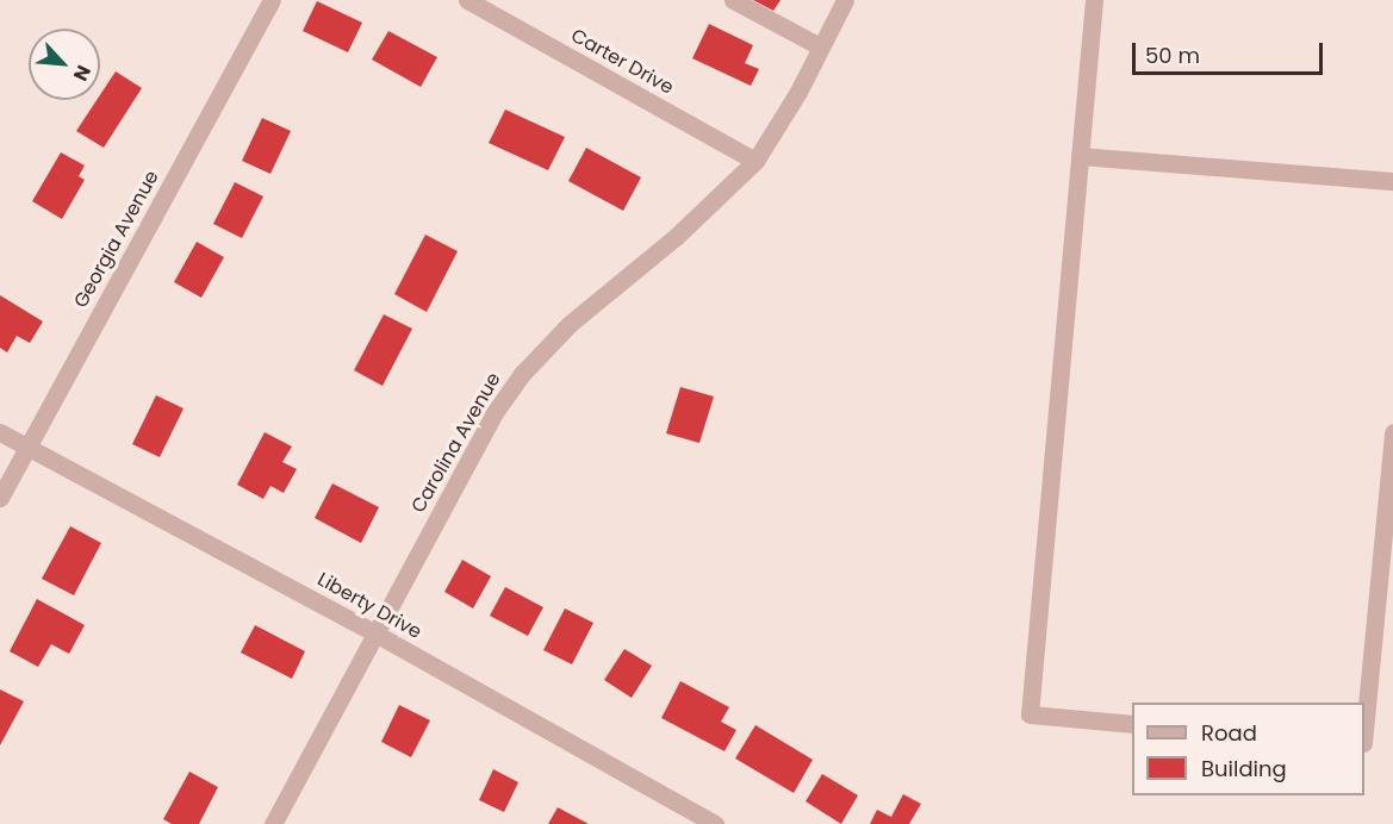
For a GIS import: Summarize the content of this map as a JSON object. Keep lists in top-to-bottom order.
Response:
{
  "streets": {
    "street": [
      "Carter Drive",
      "Georgia Avenue",
      "Carolina Avenue",
      "Liberty Drive"
    ]
  },
  "crossings": [
    ["Carter Drive", "Carolina Avenue"],
    ["Georgia Avenue", "Liberty Drive"],
    ["Carolina Avenue", "Liberty Drive"]
  ],
  "legend": ["Road", "Building"],
  "scale_bar": "50 m",
  "north": "bottom right"
}
